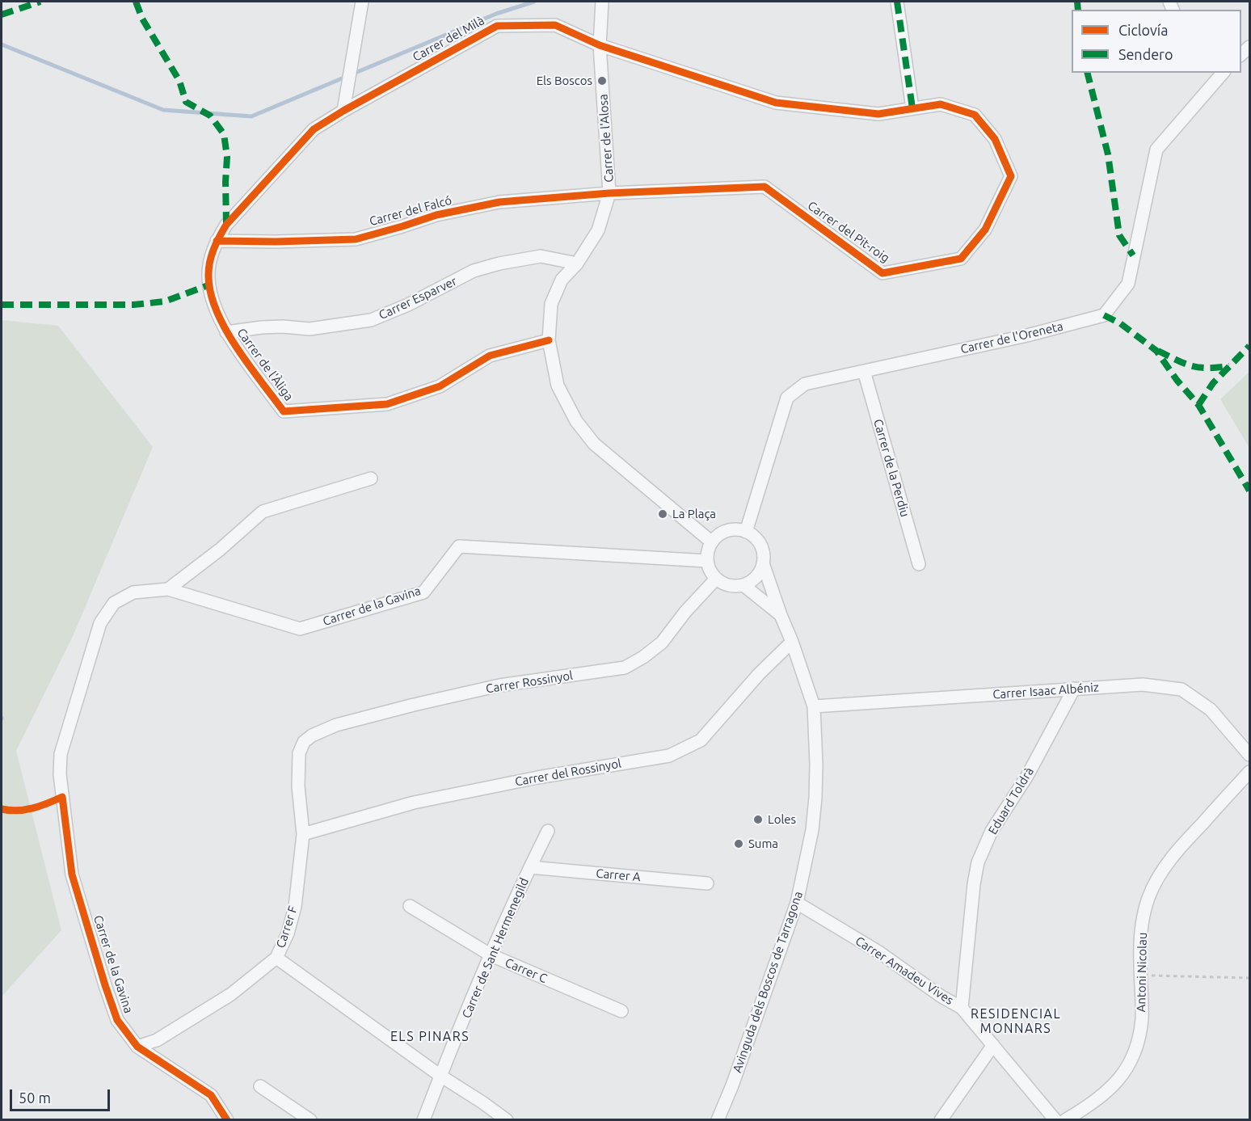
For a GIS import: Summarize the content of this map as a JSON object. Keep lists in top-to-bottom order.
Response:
{
  "streets": {
    "street": [
      "Carrer del Milà",
      "Carrer de l'Alosa",
      "Carrer del Falcó",
      "Carrer del Pit-roig",
      "Carrer Esparver",
      "Carrer de l'Oreneta",
      "Carrer de l'Àliga",
      "Carrer de la Perdiu",
      "Carrer de la Gavina",
      "Carrer Rossinyol",
      "Carrer Isaac Albéniz",
      "Carrer del Rossinyol",
      "Eduard Toldrà",
      "Carrer A",
      "Carrer F",
      "Carrer de Sant Hermenegild",
      "Carrer C",
      "Carrer Amadeu Vives",
      "Antoni Nicolau",
      "Avinguda dels Boscos de Tarragona"
    ]
  },
  "crossings": [
    ["Carrer del Milà", "Carrer de l'Alosa"],
    ["Carrer del Milà", "Carrer del Pit-roig"],
    ["Carrer del Milà", "Carrer de l'Àliga"],
    ["Carrer de l'Alosa", "Carrer del Falcó"],
    ["Carrer de l'Alosa", "Carrer del Pit-roig"],
    ["Carrer de l'Alosa", "Carrer Esparver"],
    ["Carrer de l'Alosa", "Carrer de l'Oreneta"],
    ["Carrer de l'Alosa", "Carrer de l'Àliga"],
    ["Carrer de l'Alosa", "Carrer de la Gavina"],
    ["Carrer de l'Alosa", "Carrer Rossinyol"],
    ["Carrer de l'Alosa", "Avinguda dels Boscos de Tarragona"],
    ["Carrer del Falcó", "Carrer del Pit-roig"],
    ["Carrer del Falcó", "Carrer de l'Àliga"],
    ["Carrer Esparver", "Carrer de l'Àliga"],
    ["Carrer de l'Oreneta", "Carrer de la Perdiu"],
    ["Carrer de l'Oreneta", "Carrer de la Gavina"],
    ["Carrer de l'Oreneta", "Carrer Rossinyol"],
    ["Carrer de l'Oreneta", "Avinguda dels Boscos de Tarragona"],
    ["Carrer de la Gavina", "Carrer Rossinyol"],
    ["Carrer de la Gavina", "Carrer F"],
    ["Carrer de la Gavina", "Avinguda dels Boscos de Tarragona"],
    ["Carrer Rossinyol", "Carrer F"],
    ["Carrer Rossinyol", "Avinguda dels Boscos de Tarragona"],
    ["Carrer Isaac Albéniz", "Eduard Toldrà"],
    ["Carrer Isaac Albéniz", "Avinguda dels Boscos de Tarragona"],
    ["Carrer del Rossinyol", "Carrer F"],
    ["Carrer del Rossinyol", "Avinguda dels Boscos de Tarragona"],
    ["Eduard Toldrà", "Carrer Amadeu Vives"],
    ["Carrer A", "Carrer de Sant Hermenegild"],
    ["Carrer de Sant Hermenegild", "Carrer C"],
    ["Carrer Amadeu Vives", "Avinguda dels Boscos de Tarragona"]
  ],
  "districts": ["RESIDENCIAL MONNARS", "ELS PINARS"],
  "places": [
    "Els Boscos",
    "La Plaça",
    "Loles",
    "Suma"
  ],
  "legend": ["Ciclovía", "Sendero"],
  "scale_bar": "50 m"
}
